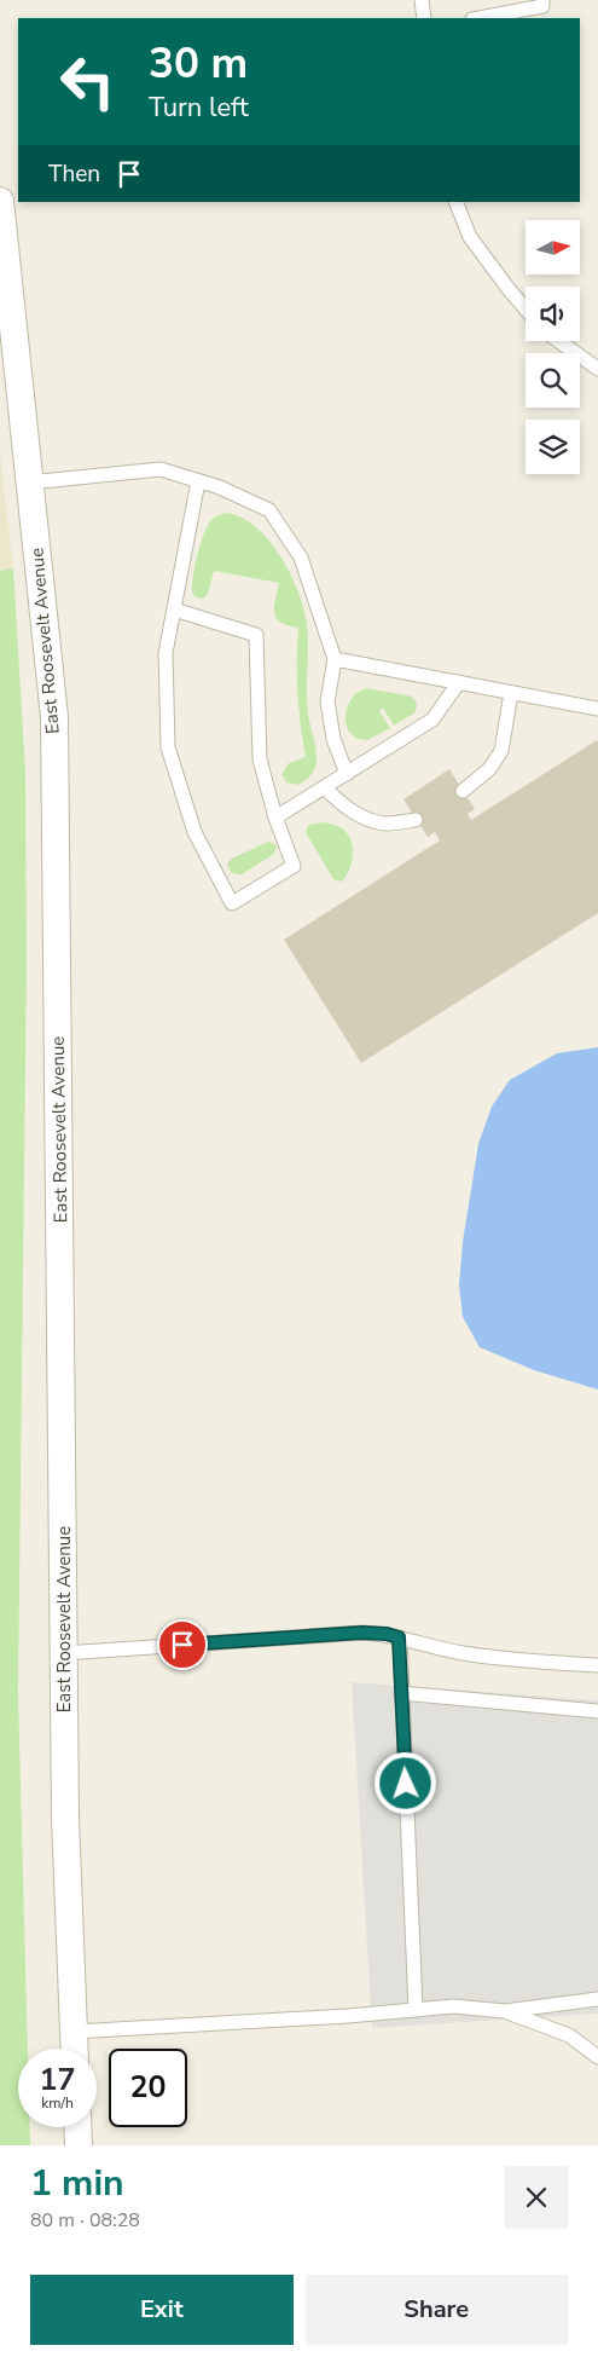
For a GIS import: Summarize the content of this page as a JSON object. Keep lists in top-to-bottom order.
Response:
{
  "streets": {
    "street": ["East Roosevelt Avenue"]
  },
  "north": "right",
  "page": {
    "turn": ["30 m", "Turn left"],
    "then": "Then",
    "speed": "17 km/h",
    "limit": "20",
    "heading": ["1 min", "80 m · 08:28"],
    "buttons": ["Exit", "Share"]
  }
}
